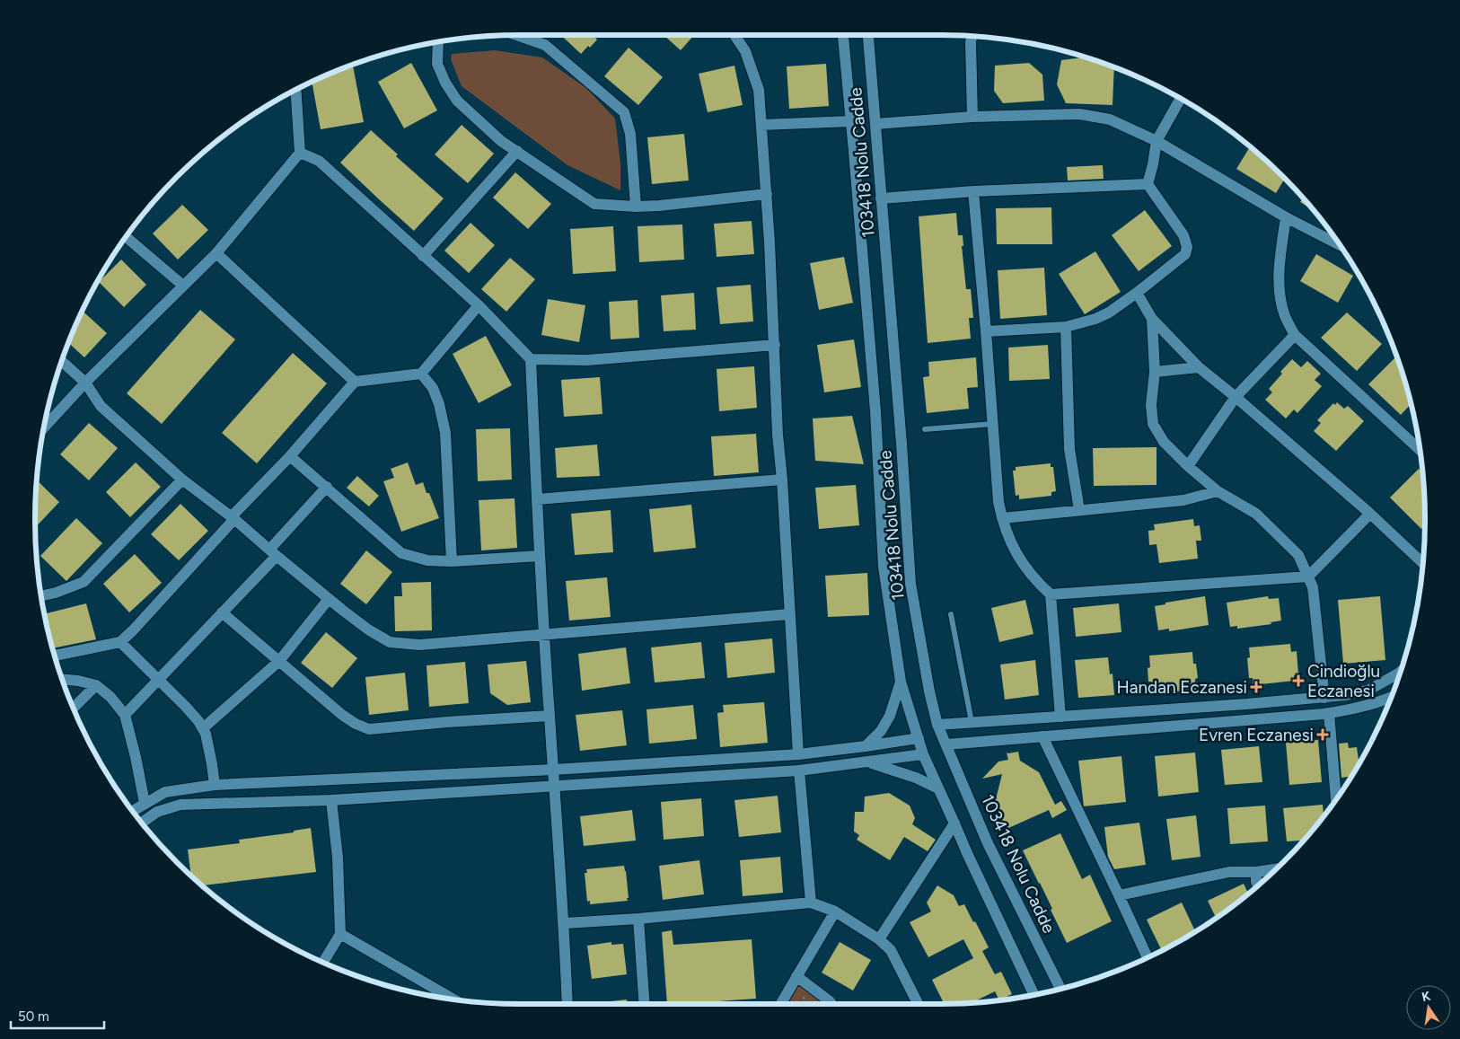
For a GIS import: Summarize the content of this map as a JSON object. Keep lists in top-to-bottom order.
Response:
{
  "streets": {
    "street": ["103418 Nolu Cadde"]
  },
  "places": {
    "health": ["Cindioğlu Eczanesi", "Handan Eczanesi", "Evren Eczanesi"]
  },
  "scale_bar": "50 m",
  "north": "top"
}
